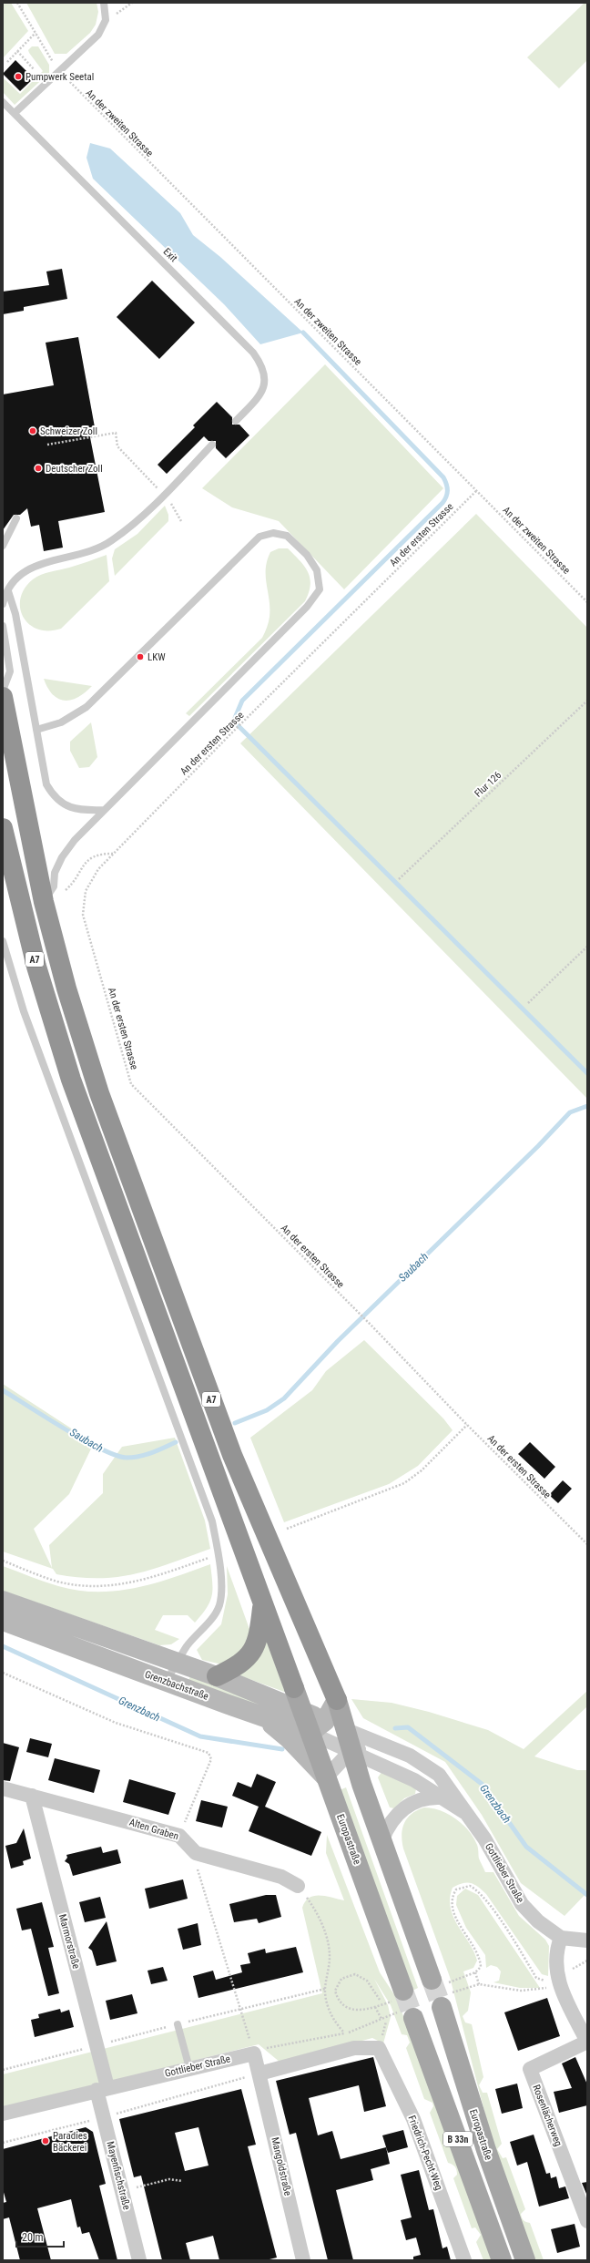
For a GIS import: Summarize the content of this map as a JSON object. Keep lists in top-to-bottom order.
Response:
{
  "streets": {
    "highway": ["A7"],
    "main road": ["Europastraße", "B 33n"],
    "street": [
      "Grenzbachstraße",
      "Alten Graben",
      "Gottlieber Straße",
      "Marmorstraße",
      "Rosenlächerweg",
      "Friedrich-Pecht-Weg",
      "Mangoldstraße",
      "Mayenfischstraße"
    ],
    "lane": ["Exit"],
    "path": ["An der zweiten Strasse", "An der ersten Strasse", "Flur 126"]
  },
  "crossings": [
    ["An der zweiten Strasse", "An der ersten Strasse"],
    ["A7", "Europastraße"],
    ["Grenzbachstraße", "Europastraße"],
    ["Grenzbachstraße", "Gottlieber Straße"],
    ["Alten Graben", "Marmorstraße"],
    ["Gottlieber Straße", "Marmorstraße"],
    ["Gottlieber Straße", "Mayenfischstraße"],
    ["Marmorstraße", "Mayenfischstraße"]
  ],
  "water": ["Saubach", "Grenzbach"],
  "places": [
    "Pumpwerk Seetal",
    "Schweizer Zoll",
    "Deutscher Zoll",
    "LKW",
    "Paradies Bäckerei"
  ],
  "scale_bar": "20 m"
}
